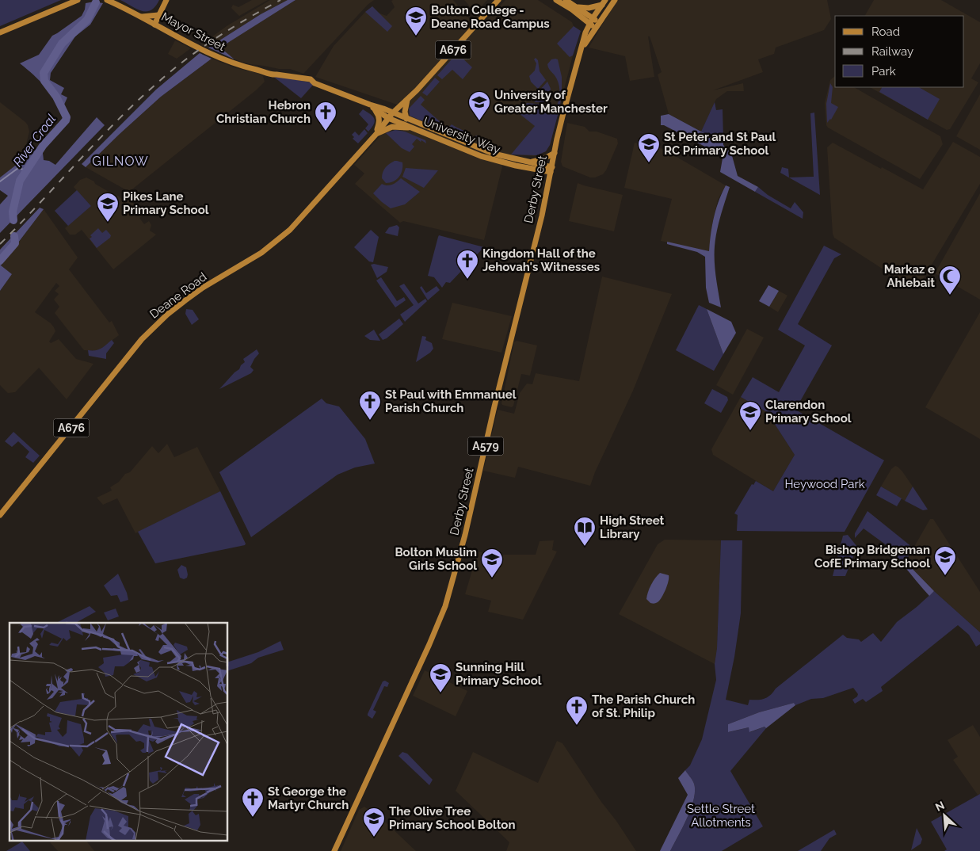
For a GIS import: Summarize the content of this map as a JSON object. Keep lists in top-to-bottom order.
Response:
{
  "streets": {
    "main road": [
      "Mayor Street",
      "A676",
      "University Way",
      "Derby Street",
      "Deane Road",
      "A579"
    ]
  },
  "crossings": [
    ["Mayor Street", "University Way"],
    ["University Way", "Derby Street"],
    ["University Way", "Deane Road"],
    ["Derby Street", "A579"]
  ],
  "districts": ["GILNOW"],
  "water": ["River Croal"],
  "parks": ["Heywood Park", "Settle Street Allotments"],
  "places": {
    "school or university": [
      "Bolton College - Deane Road Campus",
      "University of Greater Manchester",
      "St Peter and St Paul RC Primary School",
      "Pikes Lane Primary School",
      "Clarendon Primary School",
      "Bishop Bridgeman CofE Primary School",
      "Bolton Muslim Girls School",
      "Sunning Hill Primary School",
      "The Olive Tree Primary School Bolton"
    ],
    "church": [
      "Hebron Christian Church",
      "Kingdom Hall of the Jehovah's Witnesses",
      "St Paul with Emmanuel Parish Church",
      "The Parish Church of St. Philip",
      "St George the Martyr Church"
    ],
    "mosque": ["Markaz e Ahlebait"],
    "library": ["High Street Library"]
  },
  "legend": ["Road", "Railway", "Park"],
  "north": "top left"
}
